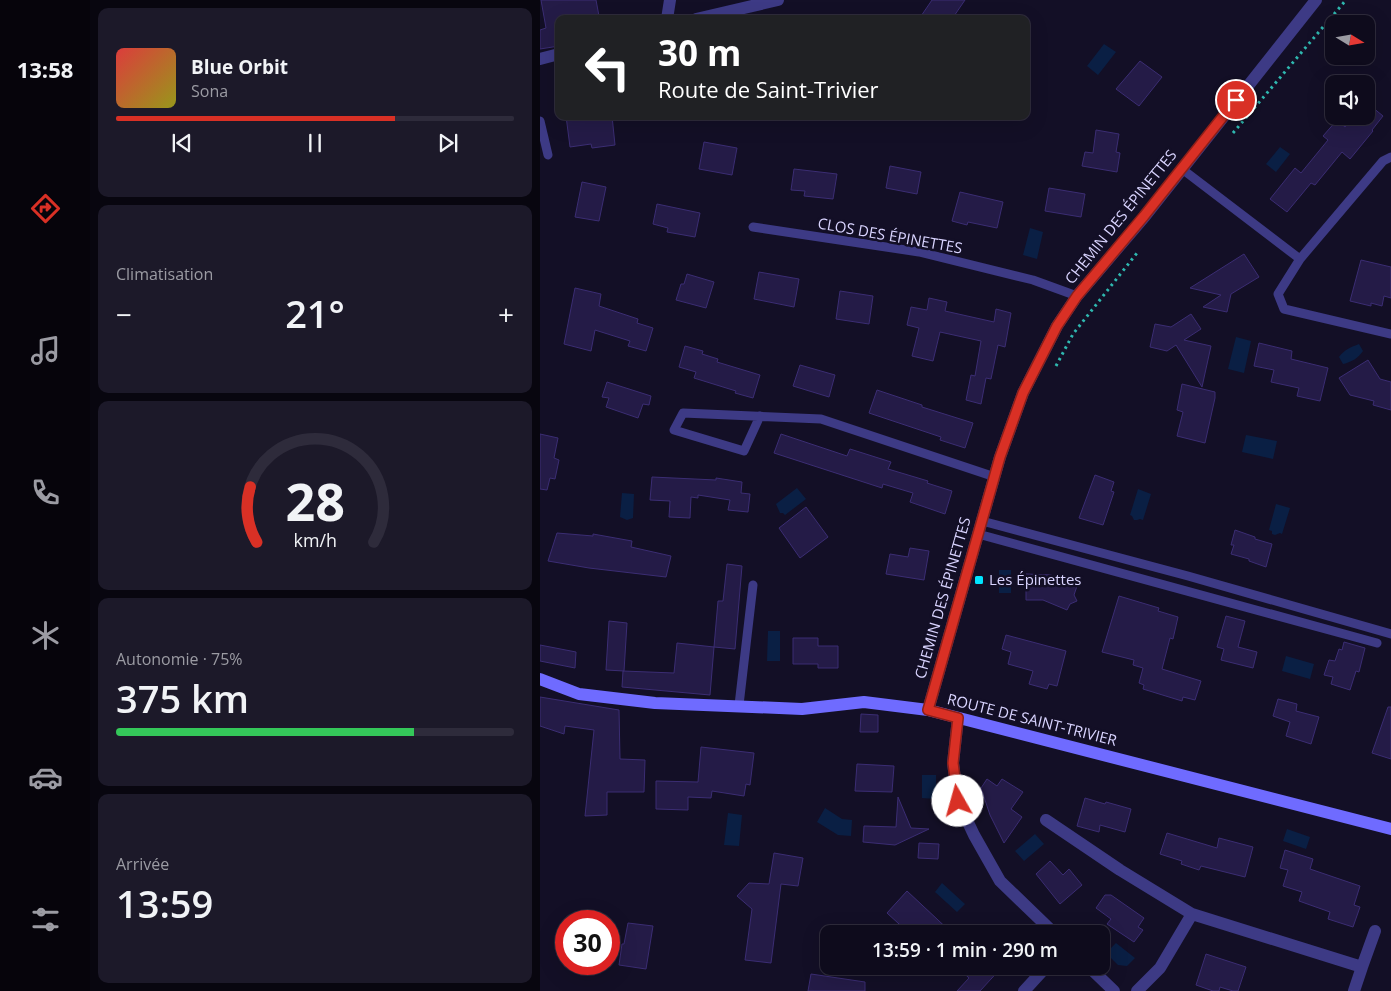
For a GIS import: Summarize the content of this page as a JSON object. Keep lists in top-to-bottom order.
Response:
{
  "streets": {
    "main road": ["ROUTE DE SAINT-TRIVIER"],
    "street": ["CHEMIN DES ÉPINETTES"],
    "lane": ["CLOS DES ÉPINETTES"]
  },
  "crossings": [
    ["CHEMIN DES ÉPINETTES", "CLOS DES ÉPINETTES"],
    ["CHEMIN DES ÉPINETTES", "ROUTE DE SAINT-TRIVIER"]
  ],
  "places": {
    "transit": ["Les Épinettes"]
  },
  "north": "right",
  "page": {
    "tabs": "13:58",
    "turn": ["30 m", "Route de Saint-Trivier"],
    "song": ["Blue Orbit", "Sona"],
    "tile": [
      "Climatisation",
      ["Autonomie · 75%", "375 km"],
      ["Arrivée", "13:59"]
    ],
    "heat": ["−", "21°", "+"],
    "limit": "30",
    "trip": "13:59 · 1 min · 290 m",
    "gauge": ["28", "km/h"]
  }
}
